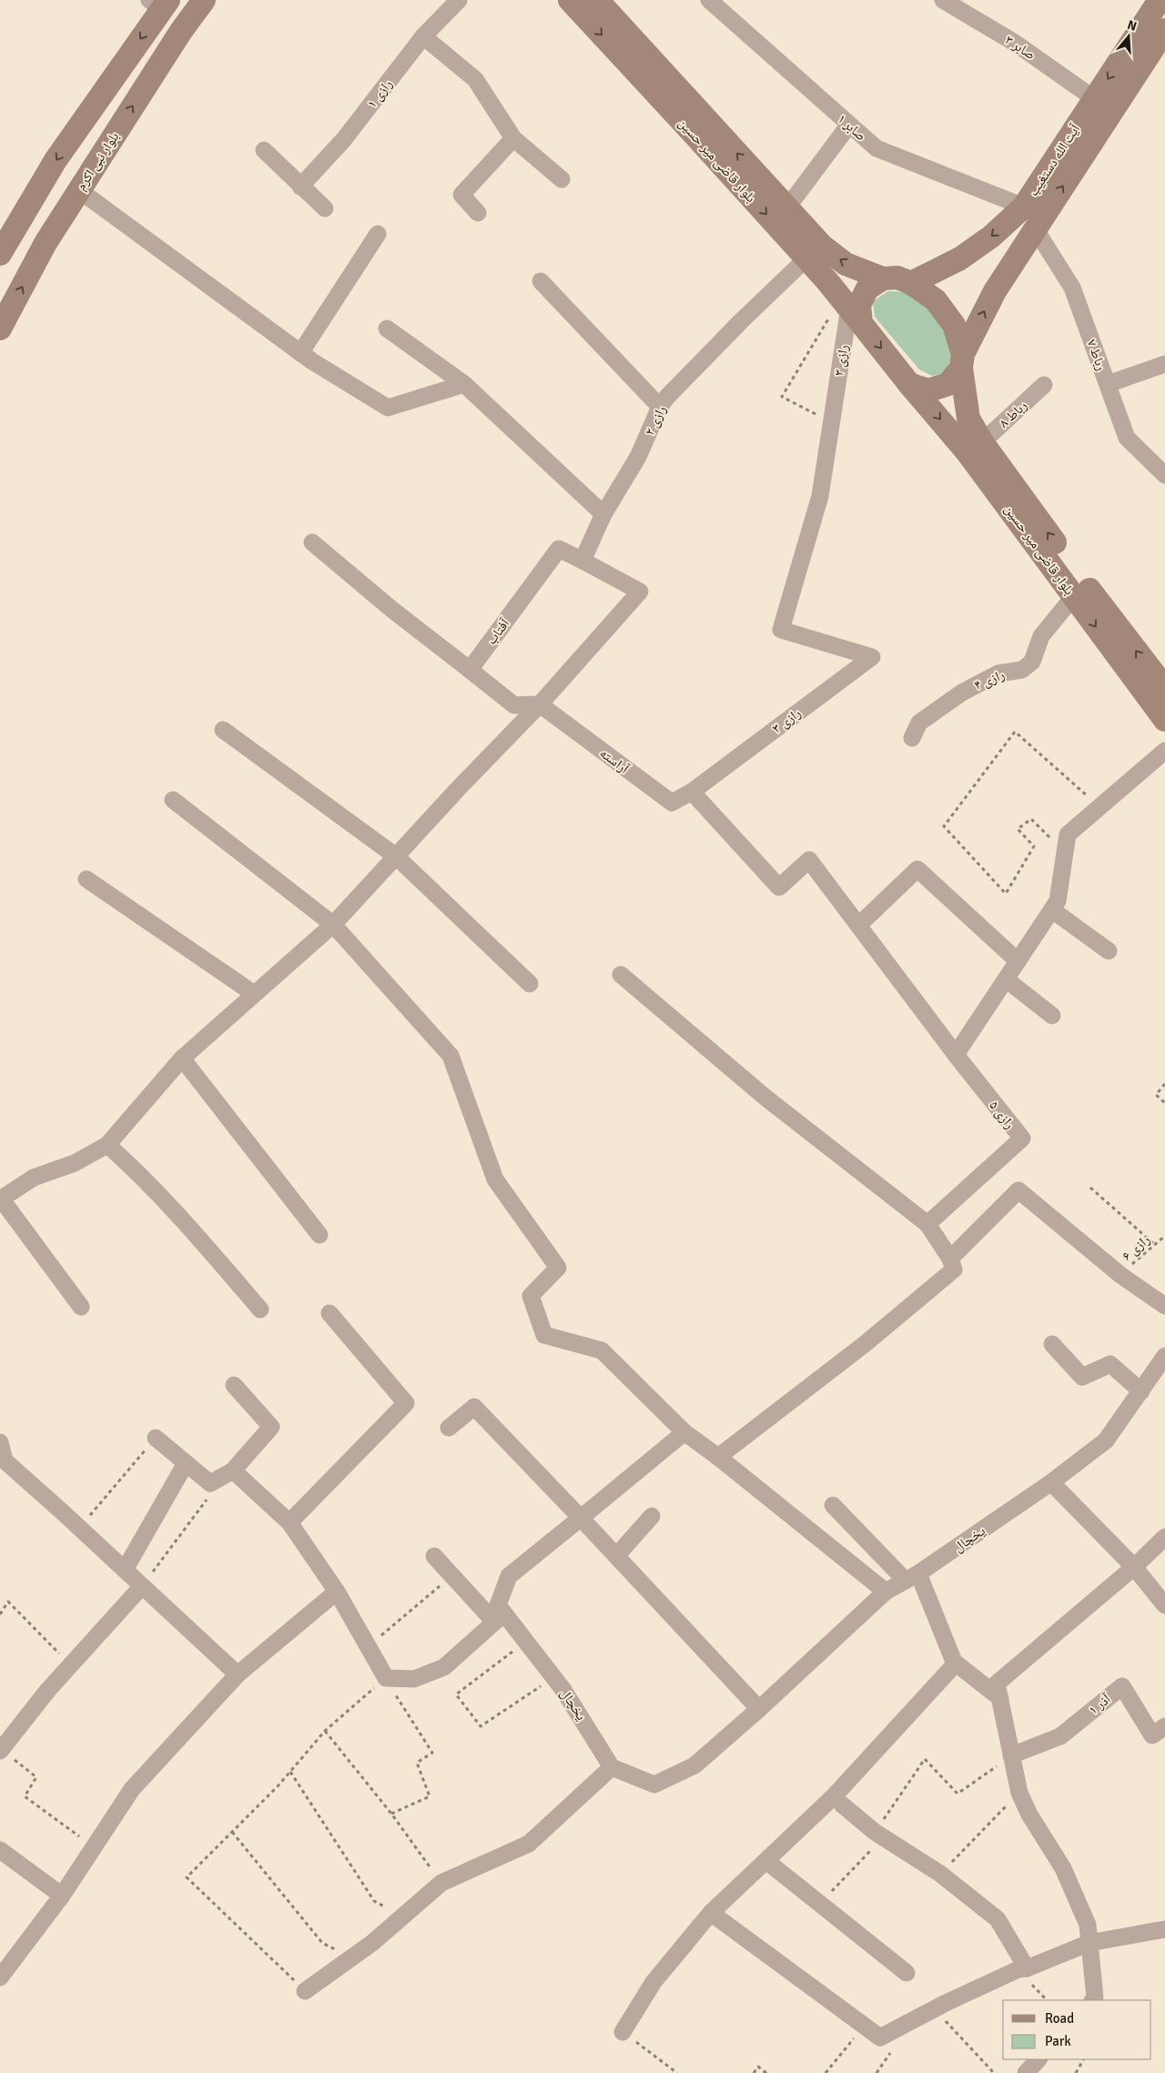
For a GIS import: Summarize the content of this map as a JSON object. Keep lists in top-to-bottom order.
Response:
{
  "streets": {
    "main road": ["بلوار قاضی میر حسین", "آیت الله دستغیب", "بلوار نبی اکرم"],
    "street": [
      "صابر ۳",
      "رازی ۱",
      "صابر ۱",
      "رباط ۷",
      "رازی ۳",
      "رباط ۸",
      "رازی ۲",
      "آفتاب",
      "رازی ۴",
      "آراسته",
      "رازی ۵",
      "یخچال",
      "آذر ۱"
    ],
    "path": ["رازی ۶"]
  },
  "crossings": [
    ["صابر ۳", "آیت الله دستغیب"],
    ["صابر ۱", "آیت الله دستغیب"],
    ["بلوار قاضی میر حسین", "آیت الله دستغیب"],
    ["بلوار قاضی میر حسین", "رازی ۳"],
    ["بلوار قاضی میر حسین", "رباط ۸"],
    ["بلوار قاضی میر حسین", "رازی ۲"],
    ["بلوار قاضی میر حسین", "رازی ۴"],
    ["آیت الله دستغیب", "رباط ۷"],
    ["رازی ۳", "آراسته"],
    ["رازی ۲", "آفتاب"]
  ],
  "legend": ["Road", "Park"],
  "north": "top"
}
